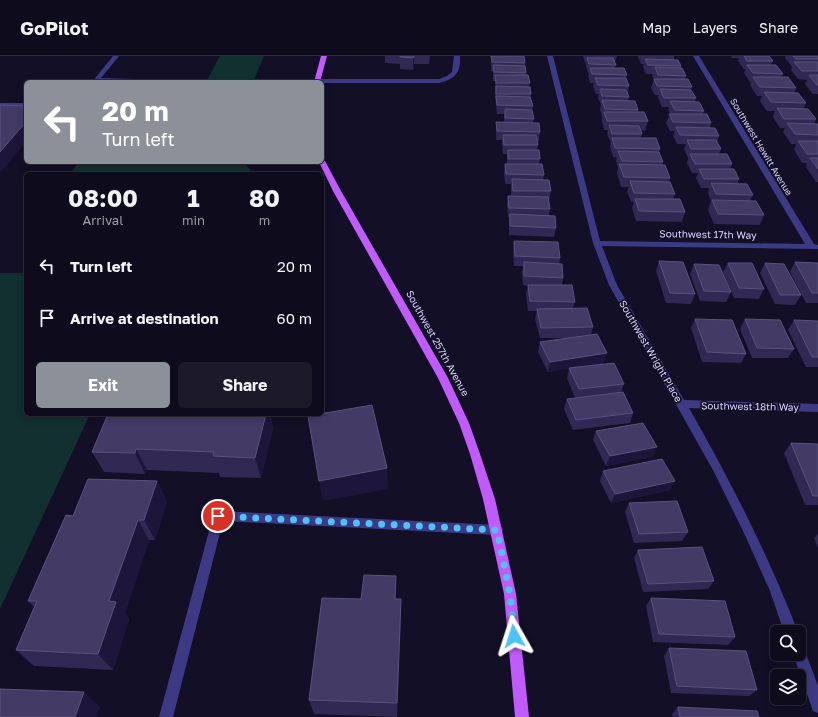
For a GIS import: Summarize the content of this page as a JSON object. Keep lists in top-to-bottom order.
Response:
{
  "streets": {
    "main road": ["Southwest 257th Avenue"],
    "street": [
      "Southwest Hewitt Avenue",
      "Southwest 17th Way",
      "Southwest Wright Place",
      "Southwest 18th Way"
    ]
  },
  "crossings": [
    ["Southwest Hewitt Avenue", "Southwest 17th Way"],
    ["Southwest 17th Way", "Southwest Wright Place"],
    ["Southwest Wright Place", "Southwest 18th Way"]
  ],
  "page": {
    "header": "GoPilot",
    "nav": ["Map", "Layers", "Share"],
    "turn": ["20 m", "Turn left"],
    "eta": [
      "08:00",
      "Arrival",
      "1",
      "min",
      "80",
      "m"
    ],
    "list": [
      {
        "name": "Turn left",
        "value": "20 m"
      },
      {
        "name": "Arrive at destination",
        "value": "60 m"
      }
    ],
    "buttons": ["Exit", "Share"]
  }
}
